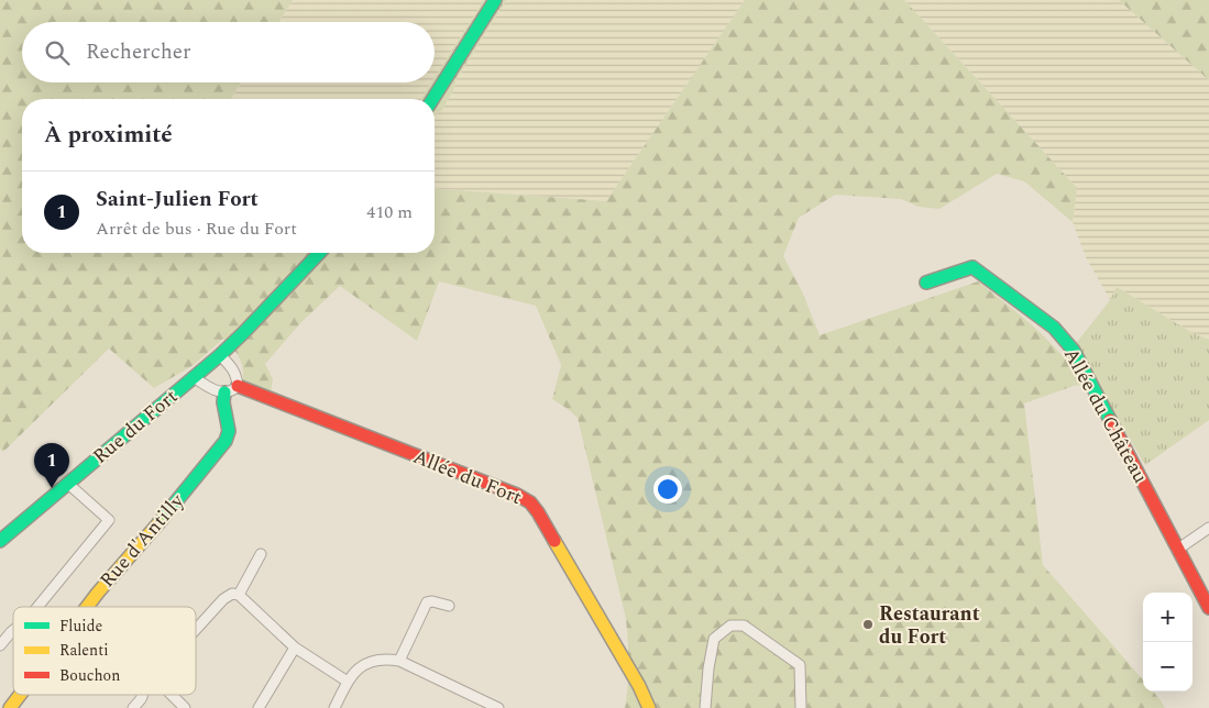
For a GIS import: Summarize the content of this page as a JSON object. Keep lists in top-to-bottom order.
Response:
{
  "streets": {
    "street": [
      "Allée du Château",
      "Rue du Fort",
      "Allée du Fort",
      "Rue d'Antilly"
    ]
  },
  "places": ["Restaurant du Fort"],
  "legend": ["Fluide", "Ralenti", "Bouchon"],
  "page": {
    "search": "Rechercher",
    "heading": "À proximité",
    "list": [
      {
        "mark": "1",
        "name": "Saint-Julien Fort",
        "note": "Arrêt de bus · Rue du Fort",
        "value": "410 m"
      }
    ],
    "pins": "1",
    "map_buttons": ["+", "−"]
  }
}
